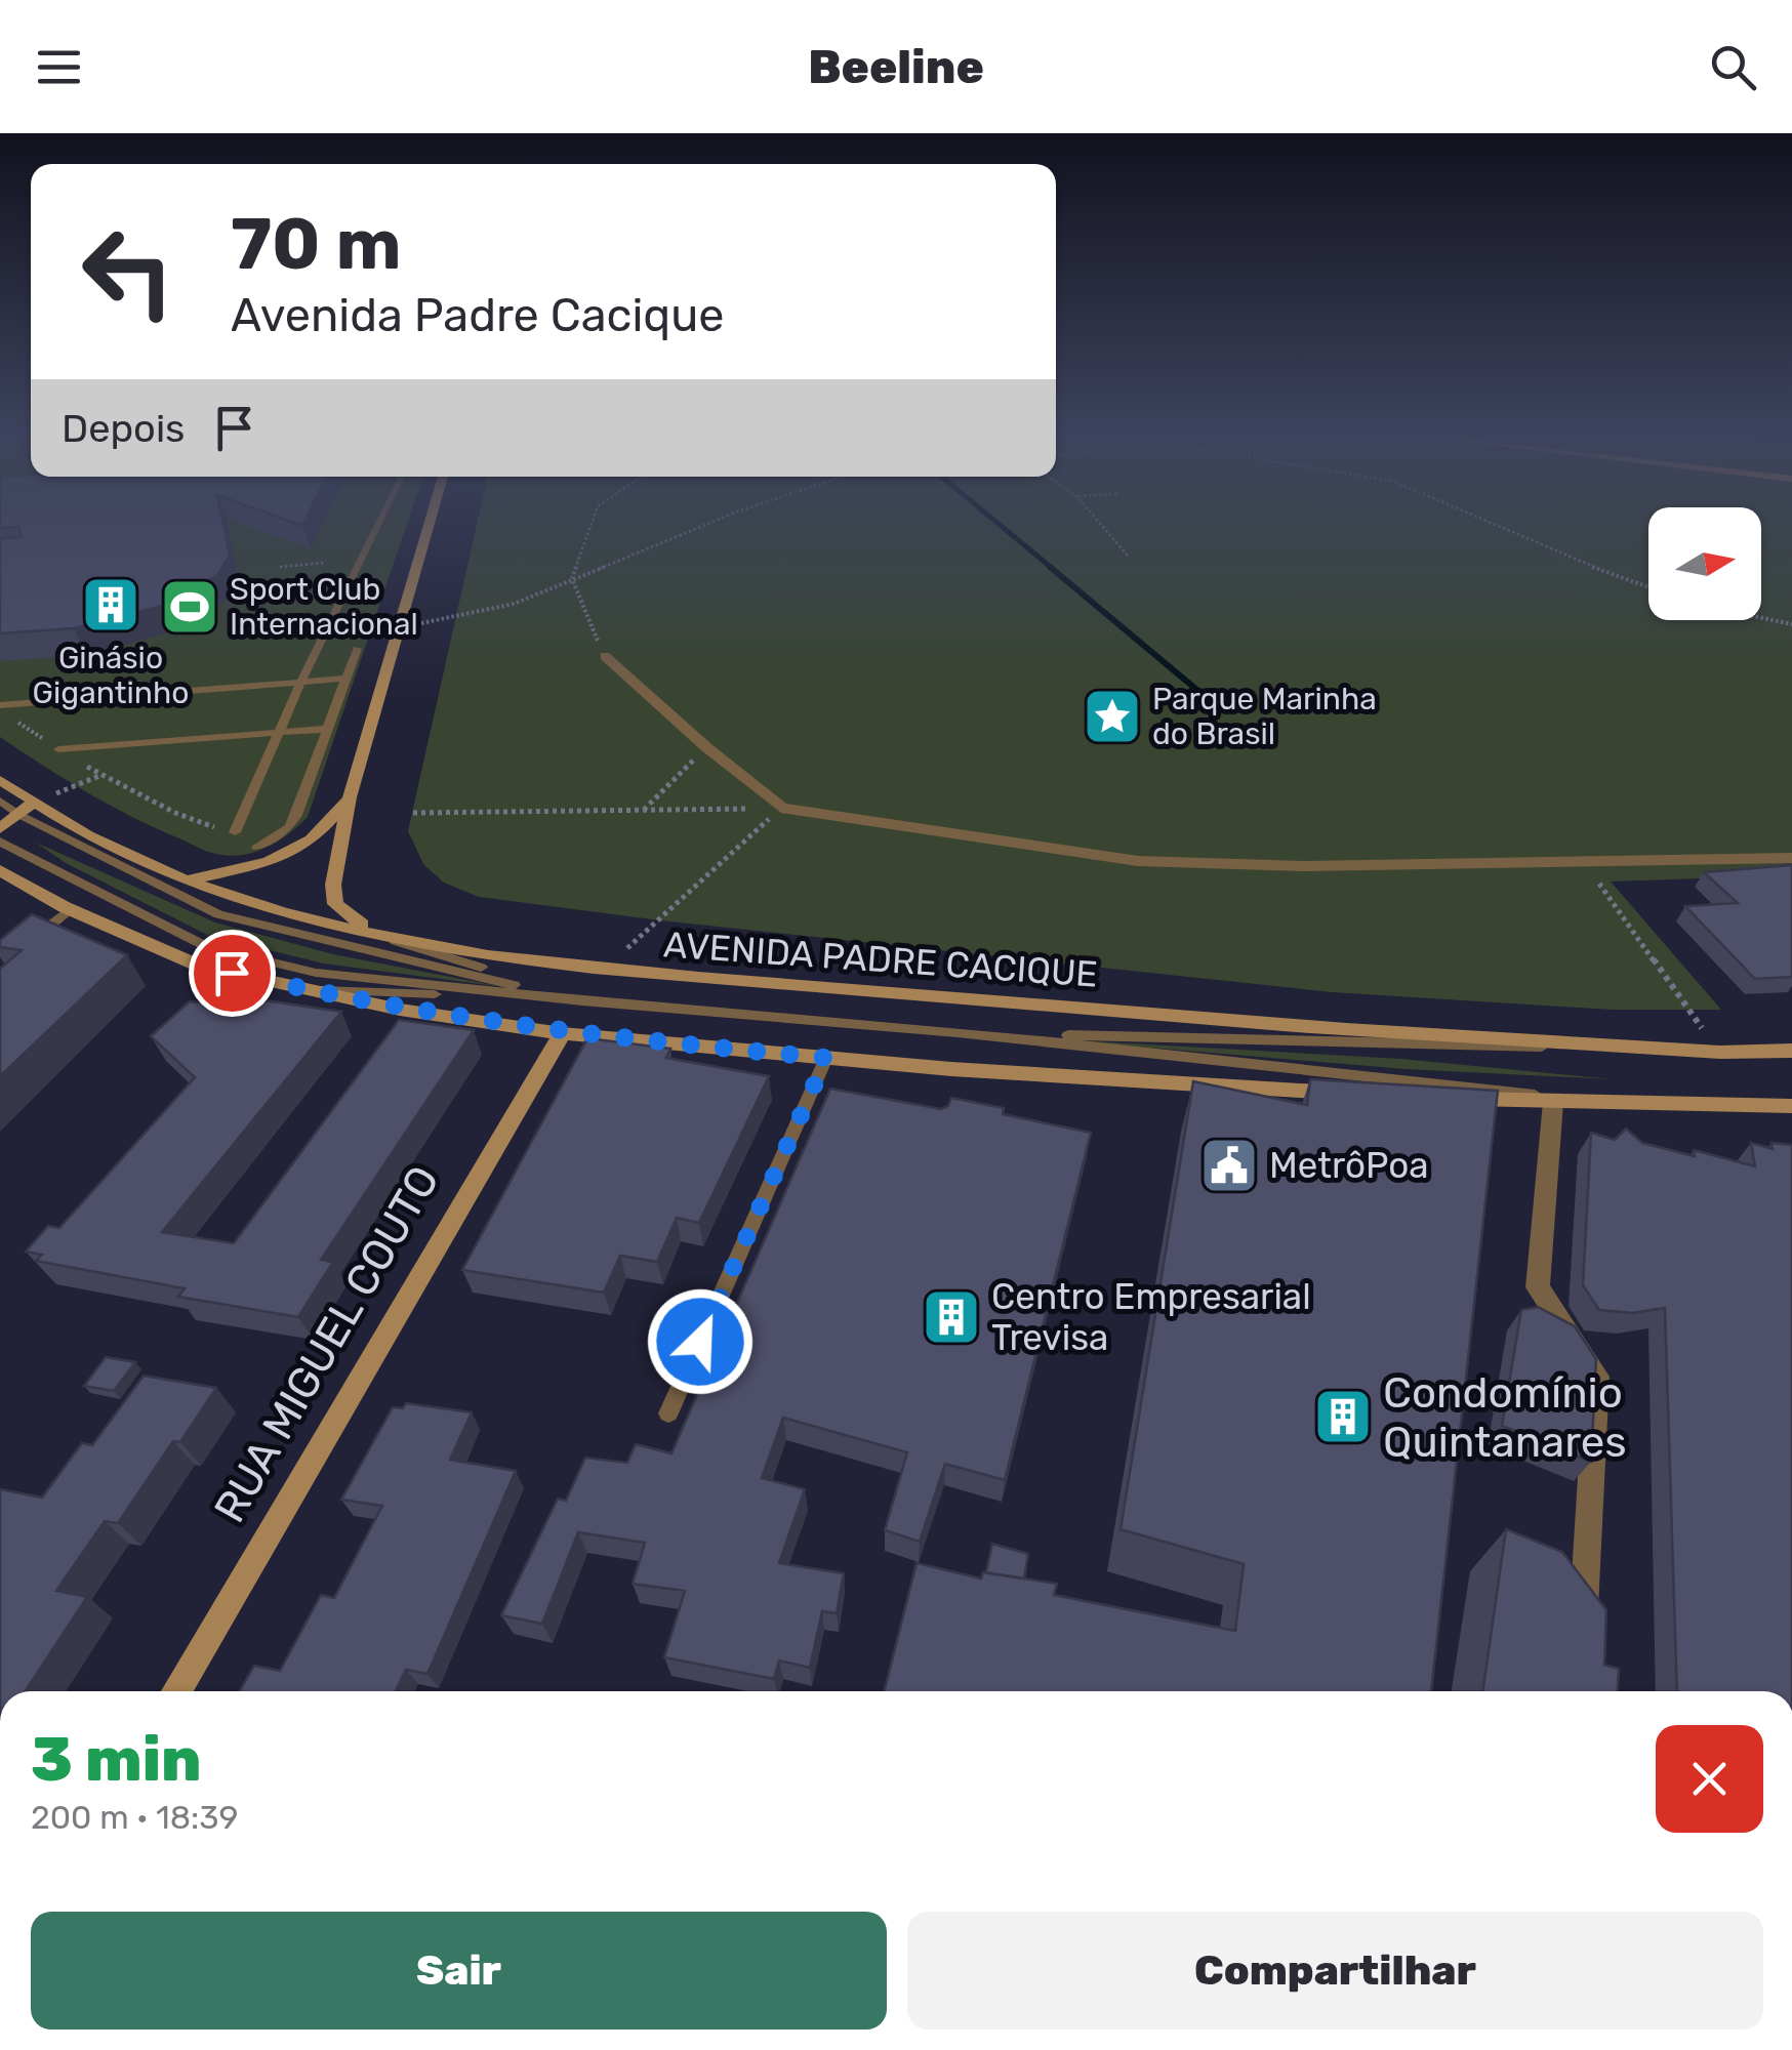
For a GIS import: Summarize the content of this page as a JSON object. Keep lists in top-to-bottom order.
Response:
{
  "streets": {
    "main road": ["AVENIDA PADRE CACIQUE", "RUA MIGUEL COUTO"]
  },
  "places": {
    "building": ["Ginásio Gigantinho", "Centro Empresarial Trevisa", "Condomínio Quintanares"],
    "sports": ["Sport Club Internacional"],
    "place": ["Parque Marinha do Brasil"],
    "public building": ["MetrôPoa"]
  },
  "north": "right",
  "page": {
    "header": "Beeline",
    "turn": ["70 m", "Avenida Padre Cacique"],
    "then": "Depois",
    "heading": ["3 min", "200 m · 18:39"],
    "buttons": ["Sair", "Compartilhar"]
  }
}
